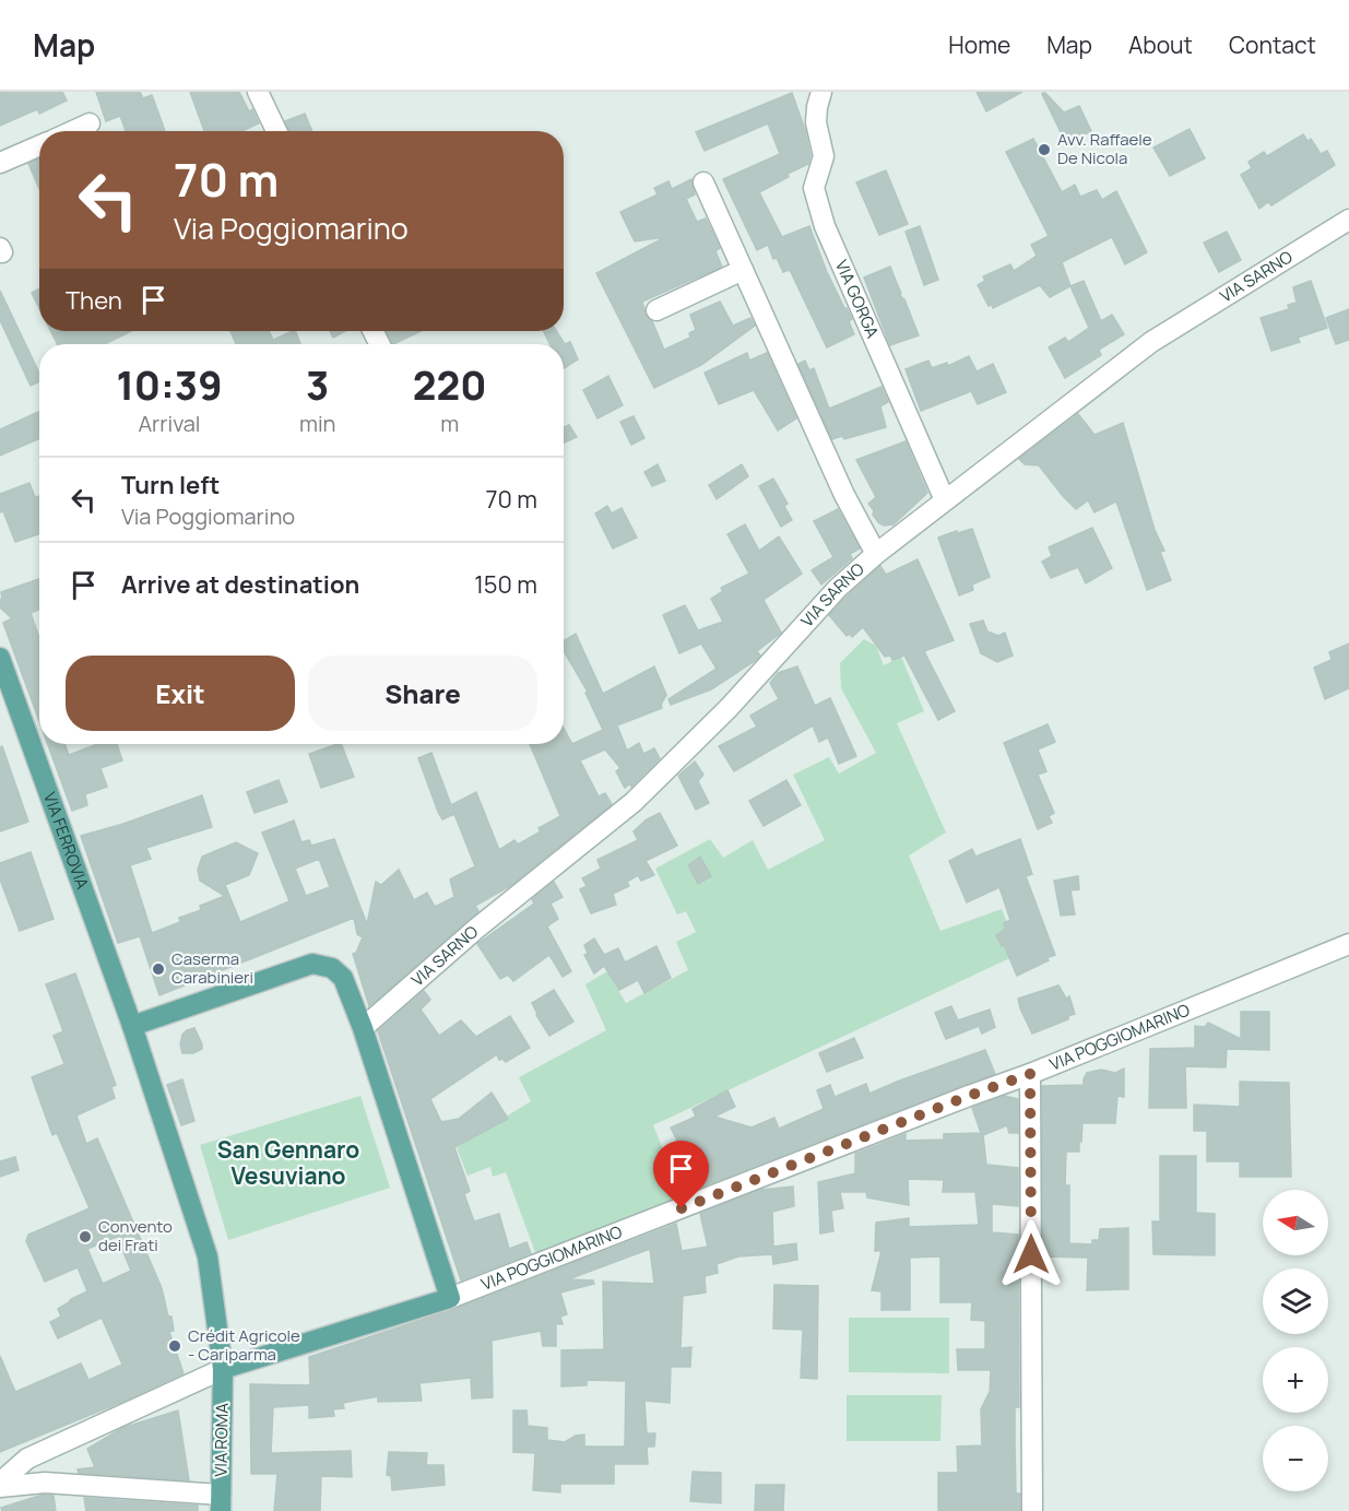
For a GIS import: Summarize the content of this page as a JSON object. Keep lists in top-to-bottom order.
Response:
{
  "streets": {
    "main road": ["VIA FERROVIA", "VIA ROMA"],
    "street": ["VIA SARNO", "VIA GORGA", "VIA POGGIOMARINO"]
  },
  "crossings": [
    ["VIA SARNO", "VIA GORGA"],
    ["VIA FERROVIA", "VIA ROMA"]
  ],
  "districts": ["San Gennaro Vesuviano"],
  "places": [
    "Avv. Raffaele De Nicola",
    "Caserma Carabinieri",
    "Convento dei Frati",
    "Crédit Agricole - Cariparma"
  ],
  "north": "left",
  "page": {
    "header": "Map",
    "nav": [
      "Home",
      "Map",
      "About",
      "Contact"
    ],
    "turn": ["70 m", "Via Poggiomarino"],
    "then": "Then",
    "eta": [
      "10:39",
      "Arrival",
      "3",
      "min",
      "220",
      "m"
    ],
    "list": [
      {
        "name": "Turn left",
        "note": "Via Poggiomarino",
        "value": "70 m"
      },
      {
        "name": "Arrive at destination",
        "value": "150 m"
      }
    ],
    "buttons": ["Exit", "Share"],
    "map_buttons": ["+", "−"]
  }
}
